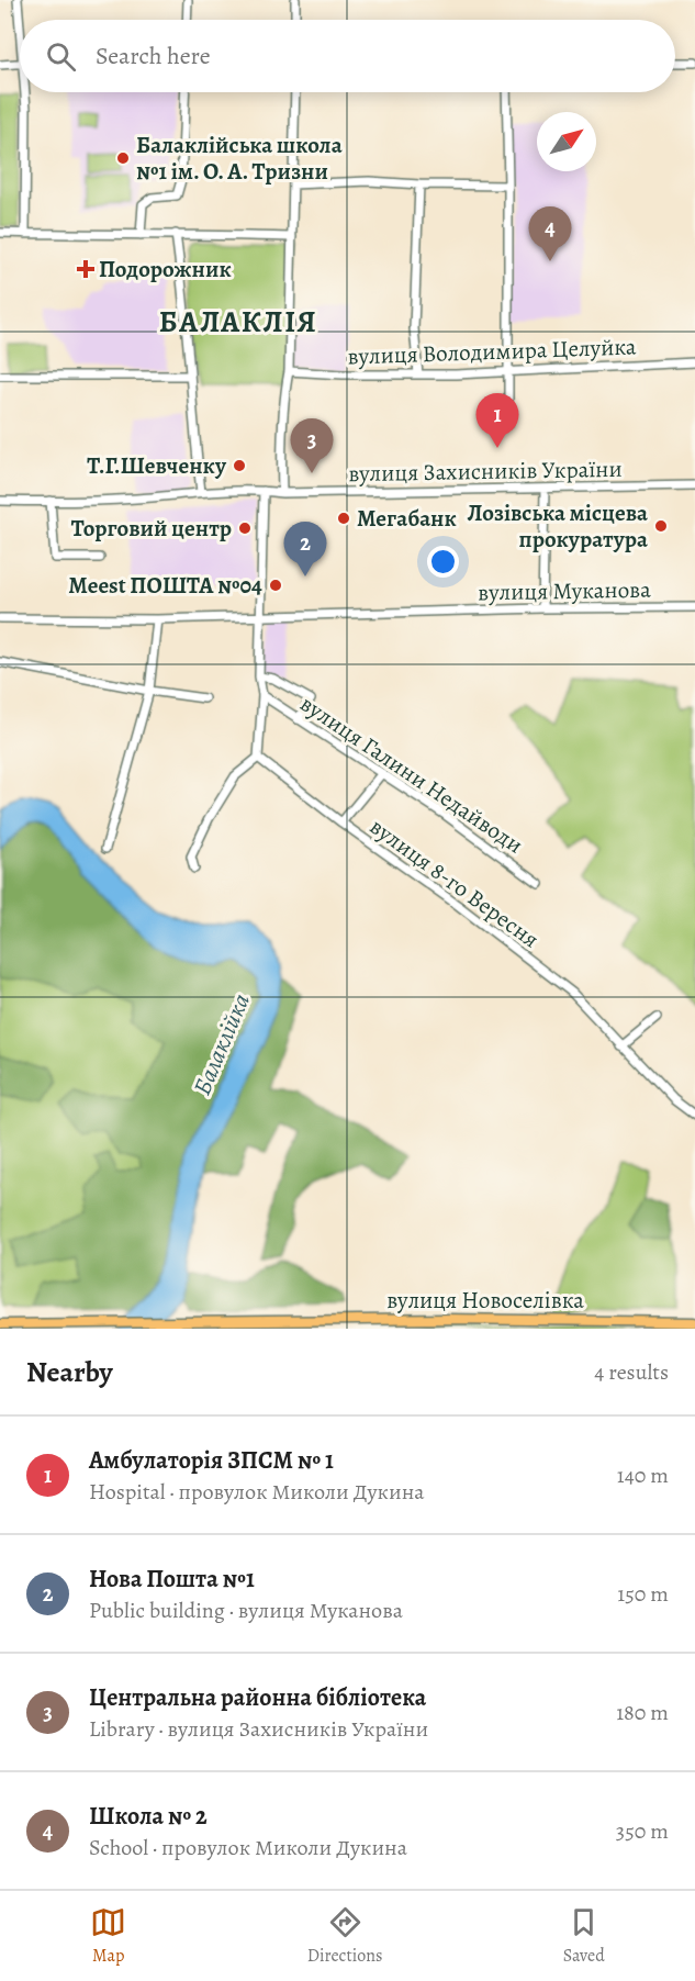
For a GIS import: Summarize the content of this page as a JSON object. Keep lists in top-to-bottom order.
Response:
{
  "streets": {
    "main road": ["вулиця Новоселівка"],
    "street": [
      "вулиця Володимира Целуйка",
      "вулиця Захисників України",
      "вулиця Муканова",
      "вулиця Галини Недайводи",
      "вулиця 8-го Вересня"
    ]
  },
  "districts": ["БАЛАКЛІЯ"],
  "water": ["Балаклійка"],
  "places": {
    "other": [
      "Балаклійська школа №1 ім. О. А. Тризни",
      "Т.Г.Шевченку",
      "Мегабанк",
      "Лозівська місцева прокуратура",
      "Торговий центр",
      "Meest ПОШТА №04"
    ],
    "health": ["Подорожник"]
  },
  "north": "top right",
  "page": {
    "search": "Search here",
    "pins": [
      "4",
      "1",
      "3",
      "2"
    ],
    "heading": ["Nearby", "4 results"],
    "list": [
      {
        "mark": "1",
        "name": "Амбулаторія ЗПСМ № 1",
        "note": "Hospital · провулок Миколи Дукина",
        "value": "140 m"
      },
      {
        "mark": "2",
        "name": "Нова Пошта №1",
        "note": "Public building · вулиця Муканова",
        "value": "150 m"
      },
      {
        "mark": "3",
        "name": "Центральна районна бібліотека",
        "note": "Library · вулиця Захисників України",
        "value": "180 m"
      },
      {
        "mark": "4",
        "name": "Школа № 2",
        "note": "School · провулок Миколи Дукина",
        "value": "350 m"
      }
    ],
    "nav": ["Map", "Directions", "Saved"]
  }
}
